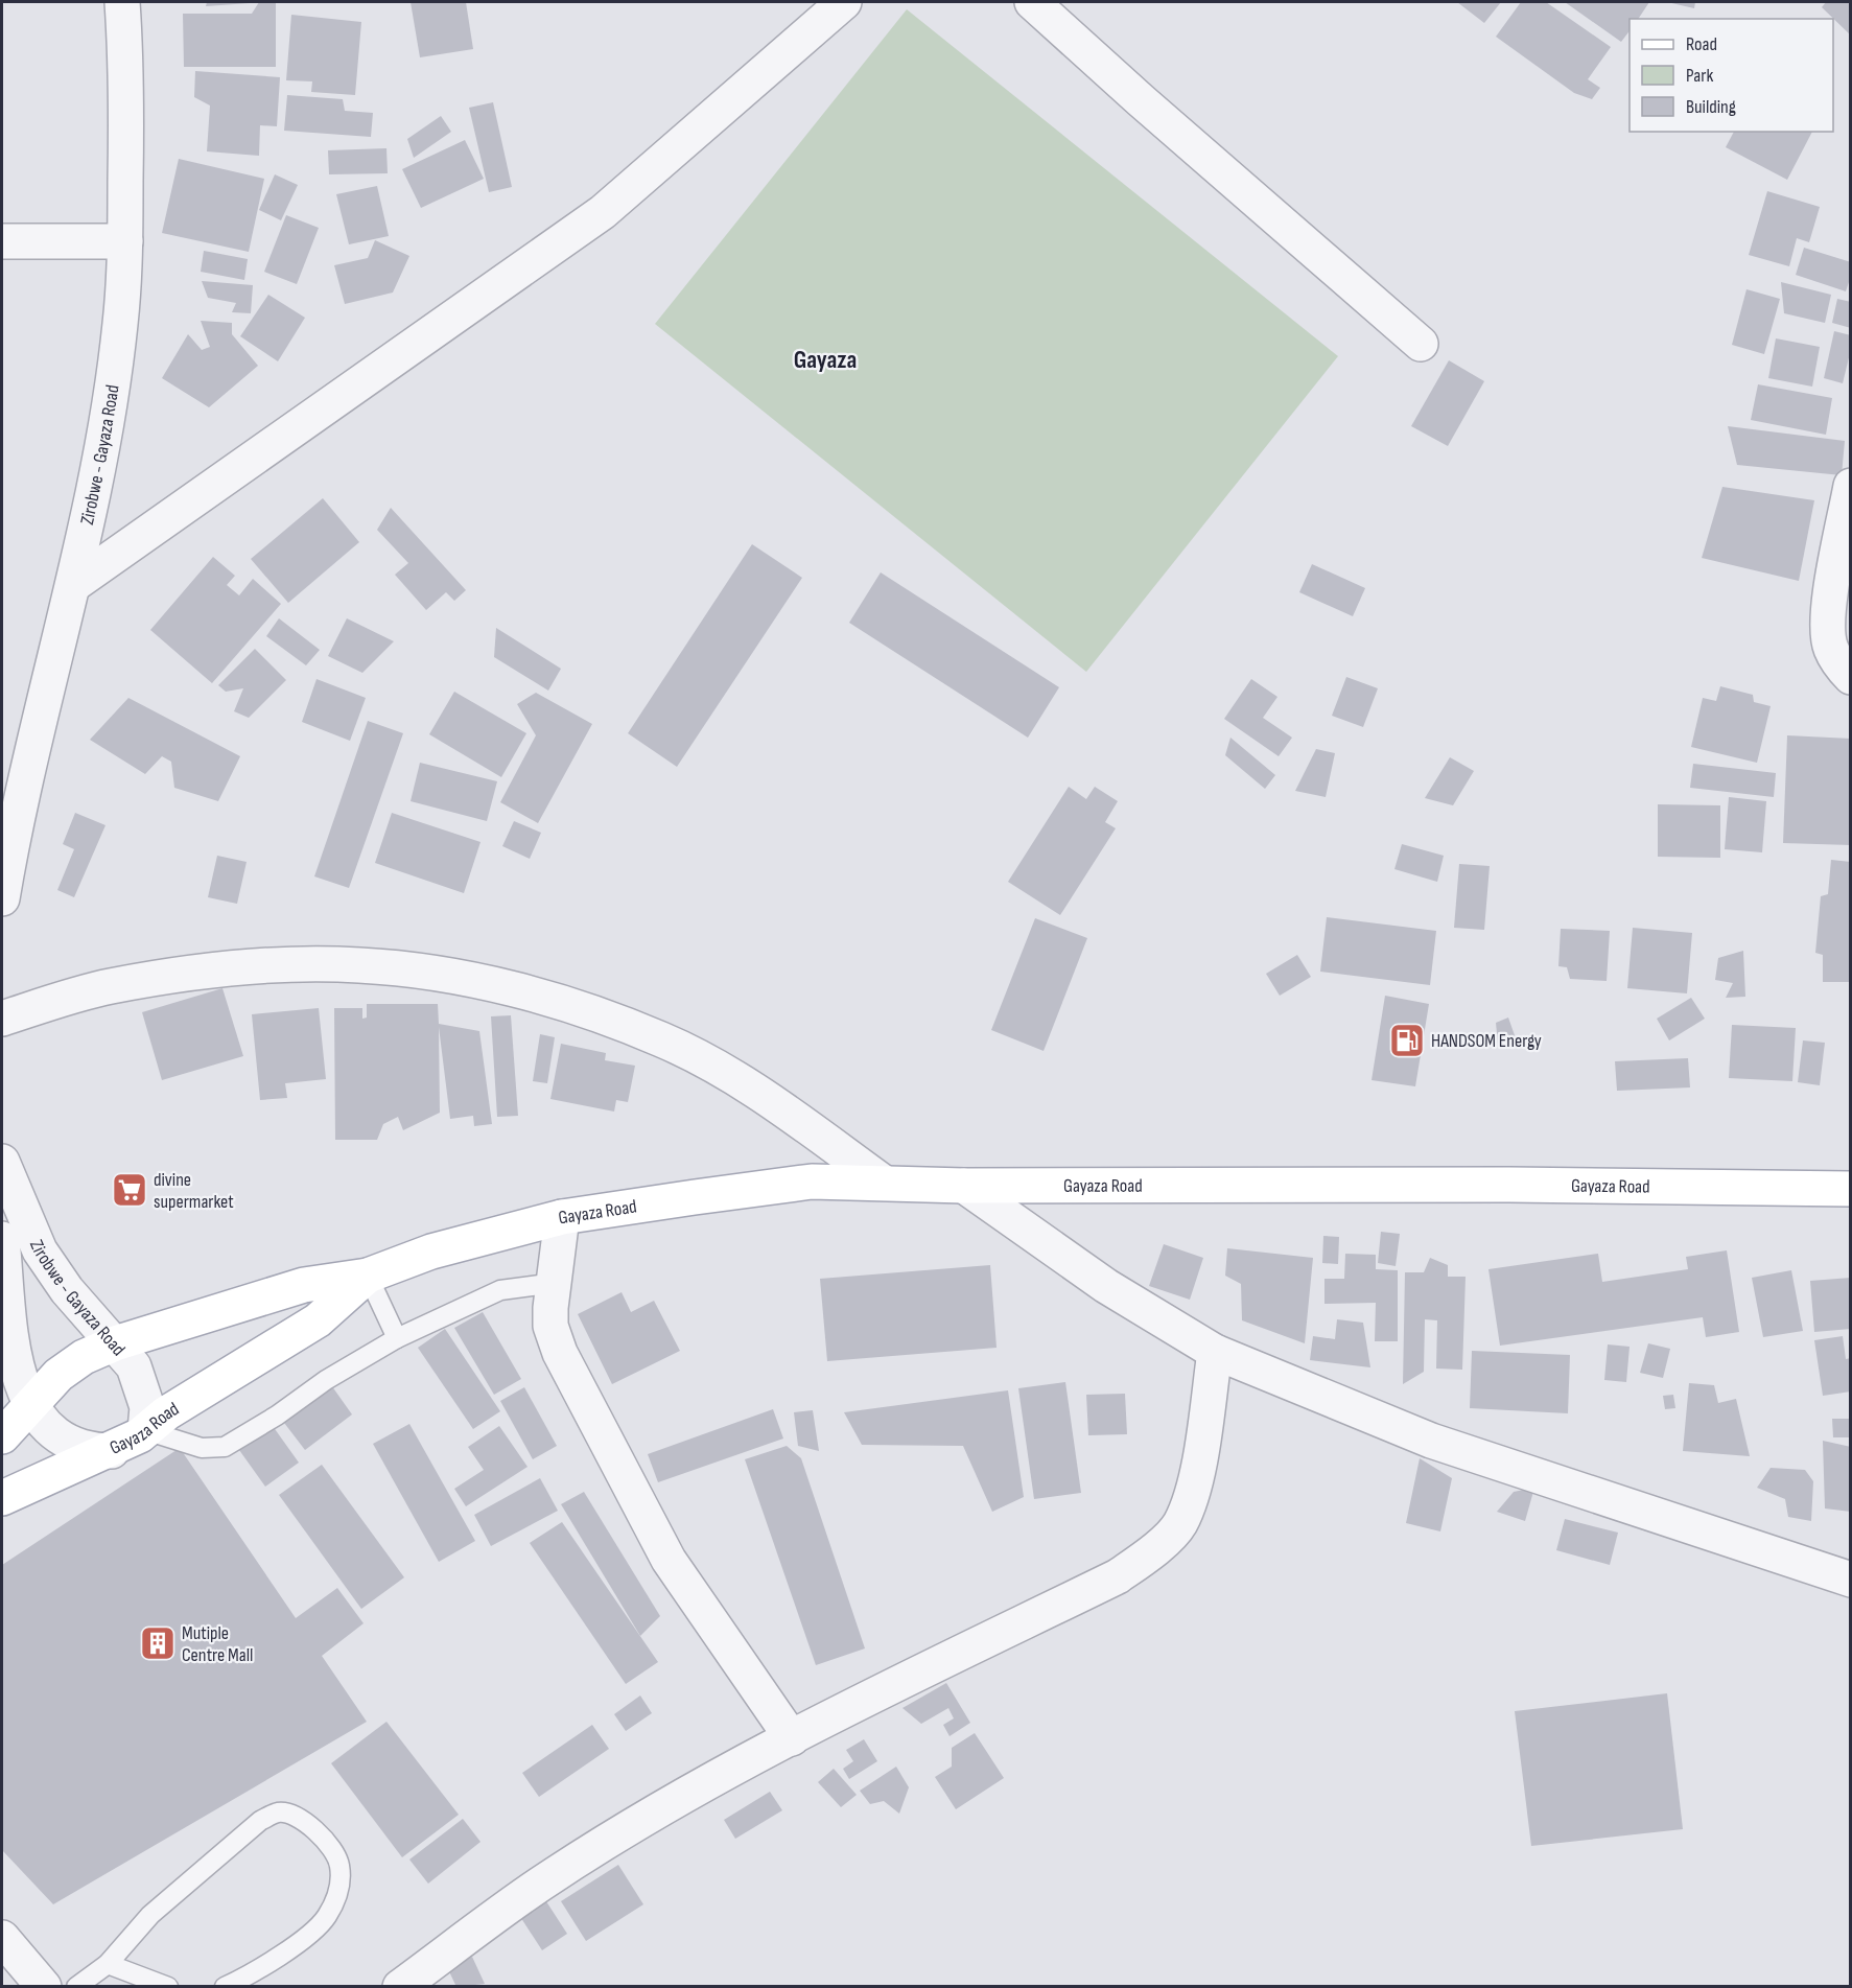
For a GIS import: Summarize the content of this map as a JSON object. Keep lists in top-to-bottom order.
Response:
{
  "streets": {
    "main road": ["Gayaza Road"],
    "street": ["Zirobwe - Gayaza Road"]
  },
  "crossings": [
    ["Zirobwe - Gayaza Road", "Gayaza Road"]
  ],
  "districts": ["Gayaza"],
  "places": {
    "fuel station": ["HANDSOM Energy"],
    "supermarket": ["divine supermarket"],
    "building": ["Mutiple Centre Mall"]
  },
  "legend": ["Road", "Park", "Building"]
}
